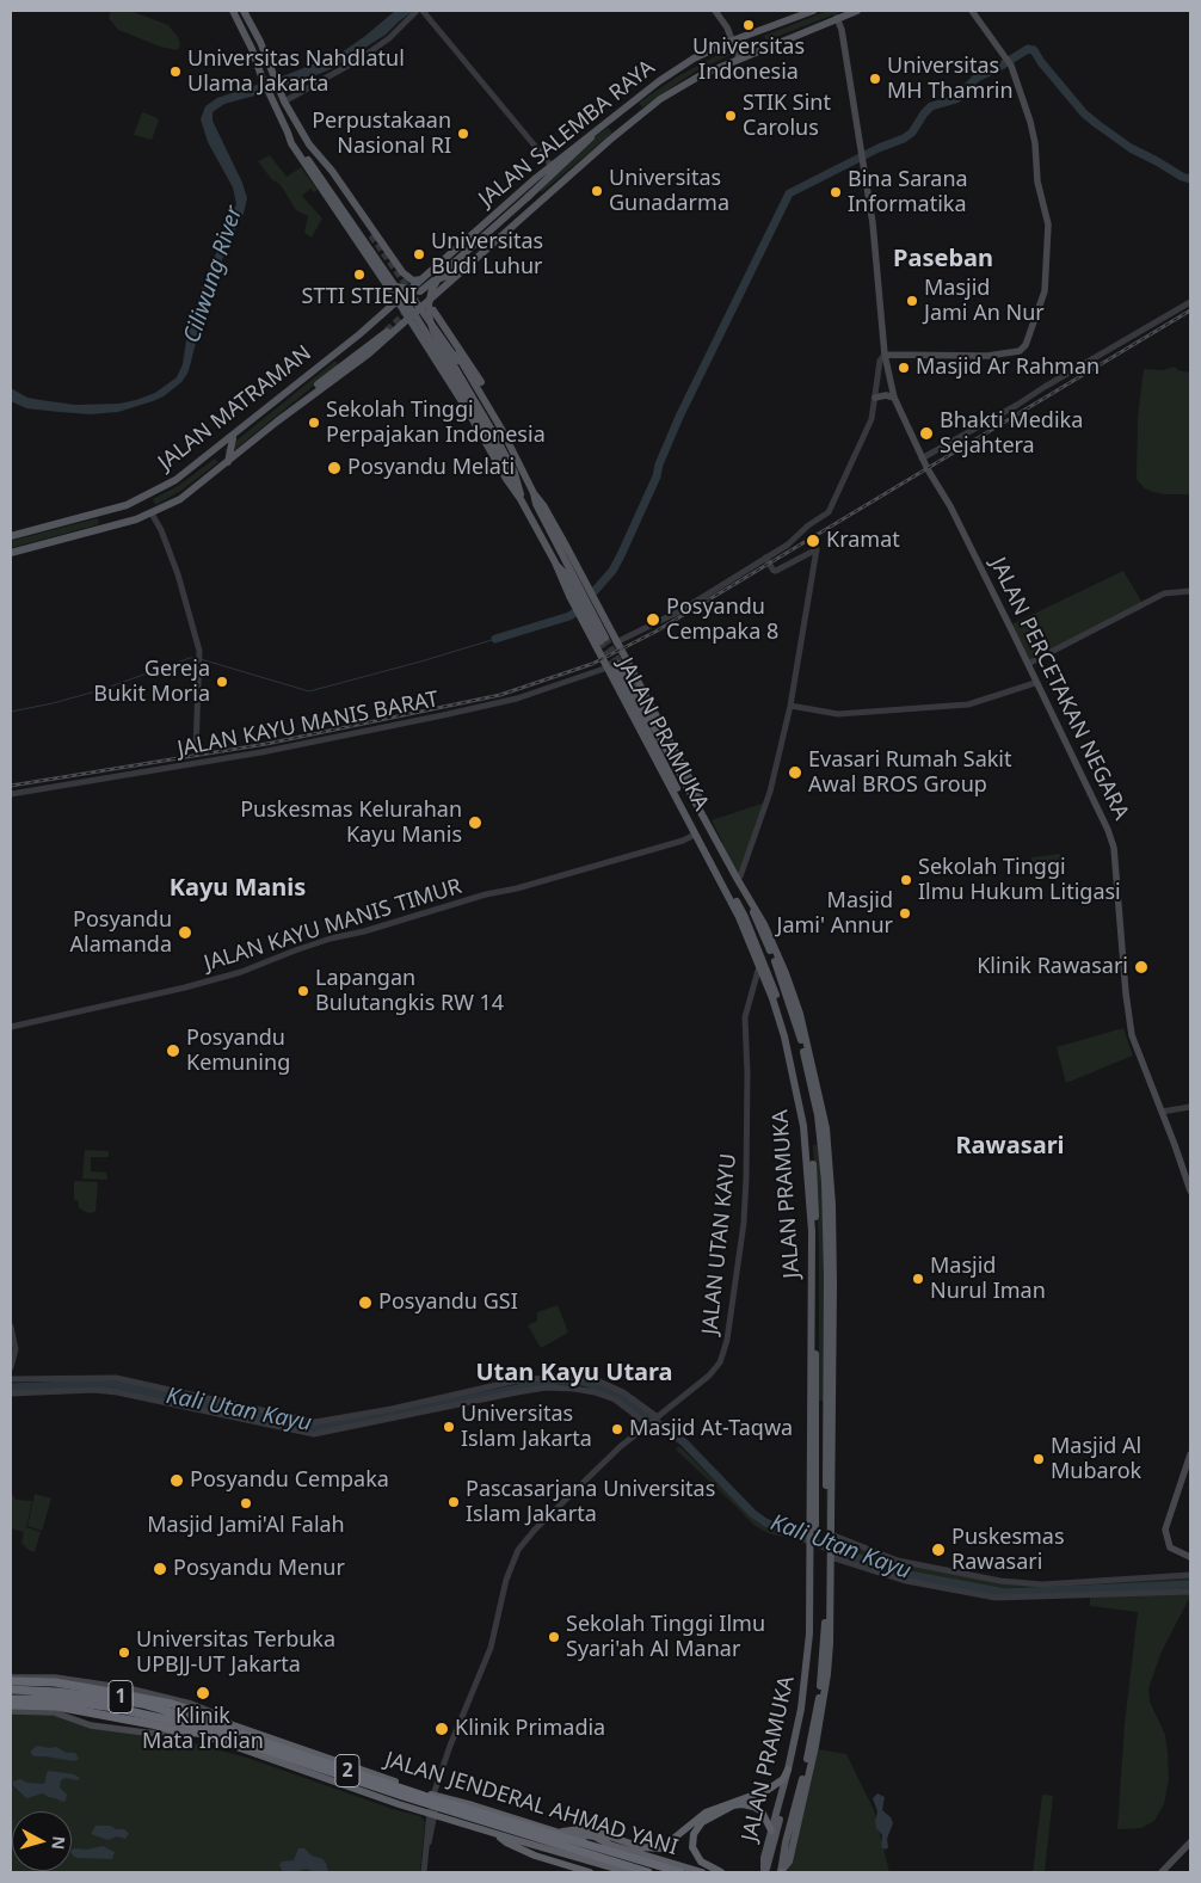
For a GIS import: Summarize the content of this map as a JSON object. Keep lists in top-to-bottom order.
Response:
{
  "streets": {
    "highway": ["1", "2", "JALAN JENDERAL AHMAD YANI"],
    "main road": [
      "JALAN SALEMBA RAYA",
      "JALAN MATRAMAN",
      "JALAN PERCETAKAN NEGARA",
      "JALAN PRAMUKA"
    ],
    "street": ["JALAN KAYU MANIS BARAT", "JALAN KAYU MANIS TIMUR", "JALAN UTAN KAYU"]
  },
  "crossings": [
    ["JALAN SALEMBA RAYA", "JALAN MATRAMAN"],
    ["JALAN SALEMBA RAYA", "JALAN PERCETAKAN NEGARA"],
    ["JALAN SALEMBA RAYA", "JALAN PRAMUKA"],
    ["JALAN MATRAMAN", "JALAN PRAMUKA"],
    ["JALAN KAYU MANIS BARAT", "JALAN PRAMUKA"],
    ["JALAN PRAMUKA", "JALAN KAYU MANIS TIMUR"],
    ["JALAN PRAMUKA", "JALAN UTAN KAYU"],
    ["JALAN UTAN KAYU", "JALAN JENDERAL AHMAD YANI"],
    ["2", "JALAN JENDERAL AHMAD YANI"]
  ],
  "districts": [
    "Paseban",
    "Kayu Manis",
    "Rawasari",
    "Utan Kayu Utara"
  ],
  "water": ["Ciliwung River", "Kali Utan Kayu"],
  "places": [
    "Universitas Indonesia",
    "Universitas Nahdlatul Ulama Jakarta",
    "Universitas MH Thamrin",
    "STIK Sint Carolus",
    "Perpustakaan Nasional RI",
    "Universitas Gunadarma",
    "Bina Sarana Informatika",
    "Universitas Budi Luhur",
    "STTI STIENI",
    "Masjid Jami An Nur",
    "Masjid Ar Rahman",
    "Sekolah Tinggi Perpajakan Indonesia",
    "Bhakti Medika Sejahtera",
    "Posyandu Melati",
    "Kramat",
    "Posyandu Cempaka 8",
    "Gereja Bukit Moria",
    "Evasari Rumah Sakit Awal BROS Group",
    "Puskesmas Kelurahan Kayu Manis",
    "Sekolah Tinggi Ilmu Hukum Litigasi",
    "Masjid Jami' Annur",
    "Posyandu Alamanda",
    "Klinik Rawasari",
    "Lapangan Bulutangkis RW 14",
    "Posyandu Kemuning",
    "Masjid Nurul Iman",
    "Posyandu GSI",
    "Universitas Islam Jakarta",
    "Masjid At-Taqwa",
    "Masjid Al Mubarok",
    "Posyandu Cempaka",
    "Pascasarjana Universitas Islam Jakarta",
    "Masjid Jami'Al Falah",
    "Puskesmas Rawasari",
    "Posyandu Menur",
    "Sekolah Tinggi Ilmu Syari'ah Al Manar",
    "Universitas Terbuka UPBJJ-UT Jakarta",
    "Klinik Mata Indian",
    "Klinik Primadia"
  ],
  "north": "right"
}
